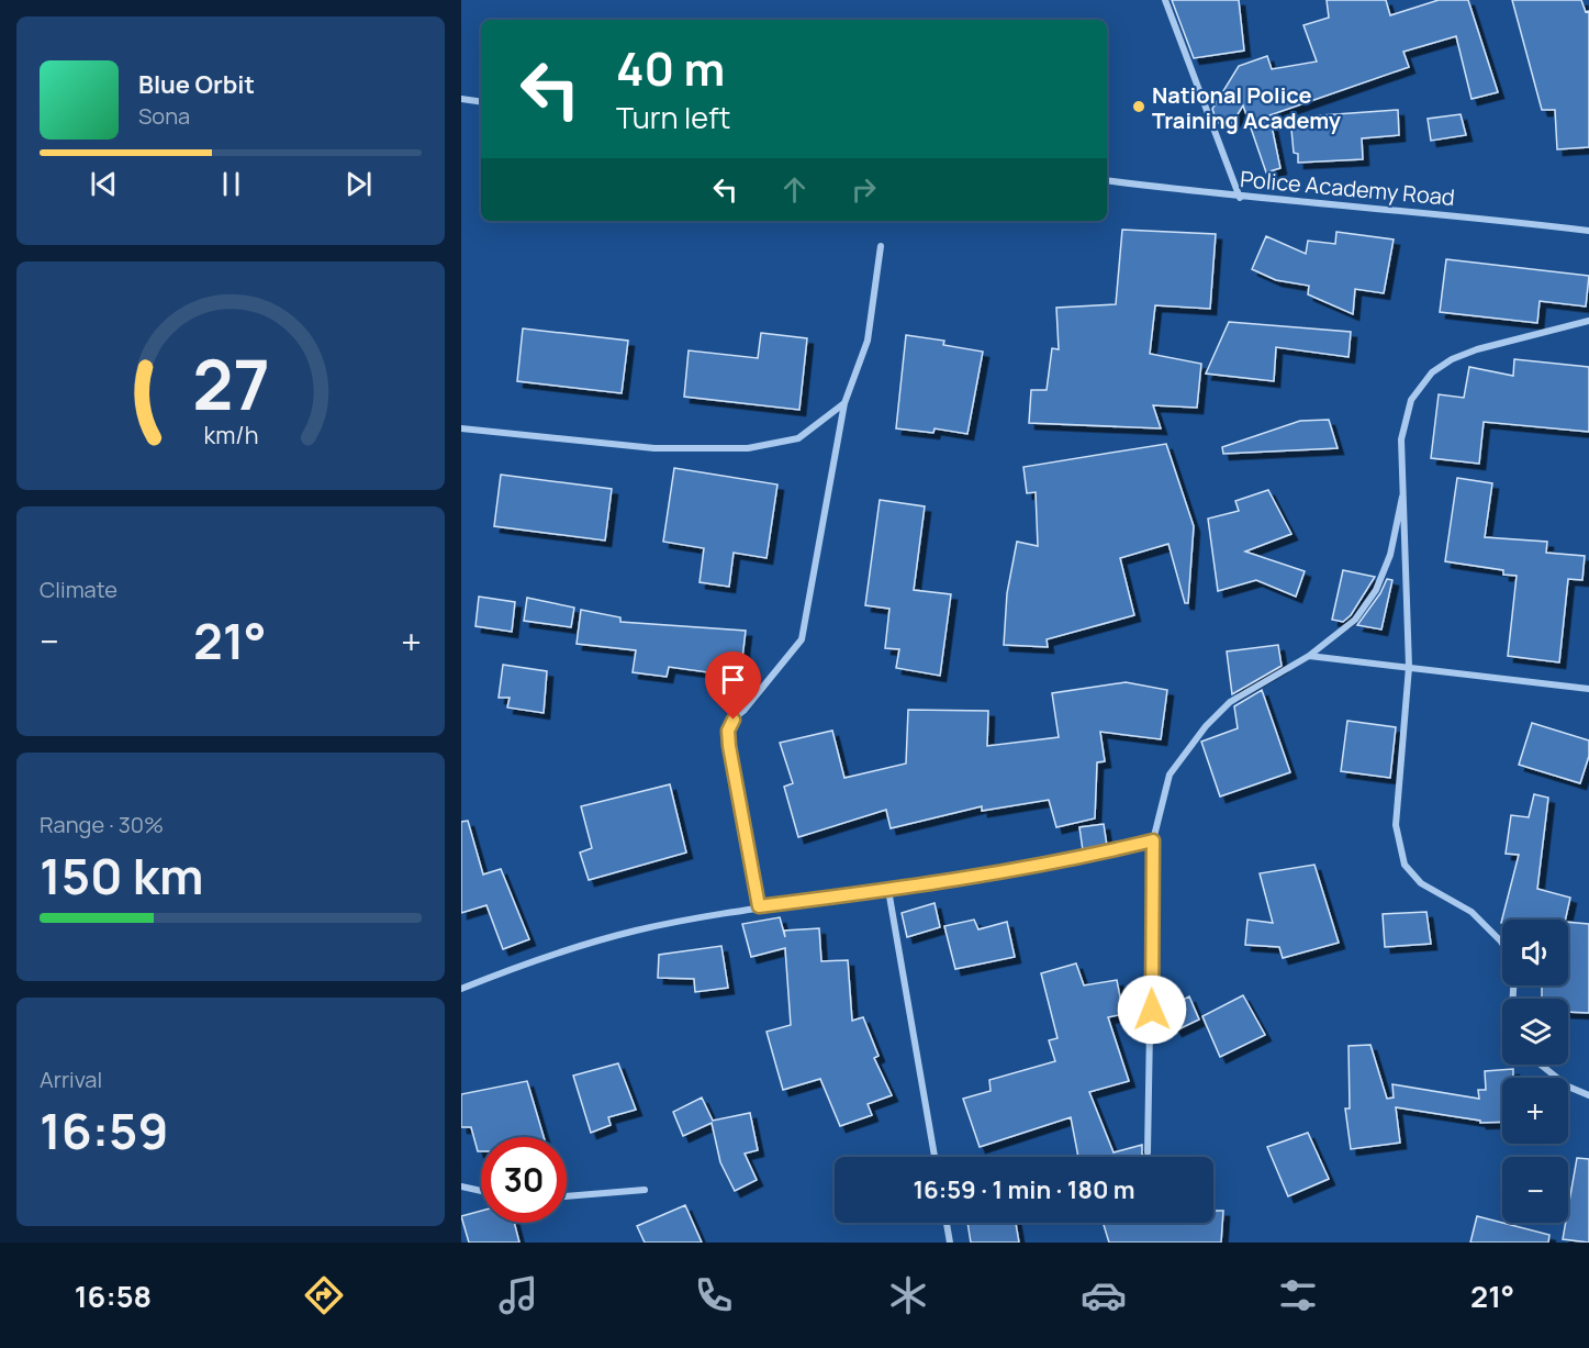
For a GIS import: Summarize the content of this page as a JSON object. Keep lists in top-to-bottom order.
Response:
{
  "streets": {
    "street": ["Police Academy Road"]
  },
  "places": ["National Police Training Academy"],
  "page": {
    "turn": ["40 m", "Turn left"],
    "song": ["Blue Orbit", "Sona"],
    "tile": [
      "Climate",
      ["Range · 30%", "150 km"],
      ["Arrival", "16:59"]
    ],
    "heat": ["−", "21°", "+"],
    "map_buttons": ["+", "−"],
    "limit": "30",
    "trip": "16:59 · 1 min · 180 m",
    "tabs": ["16:58", "21°"],
    "gauge": ["27", "km/h"]
  }
}
